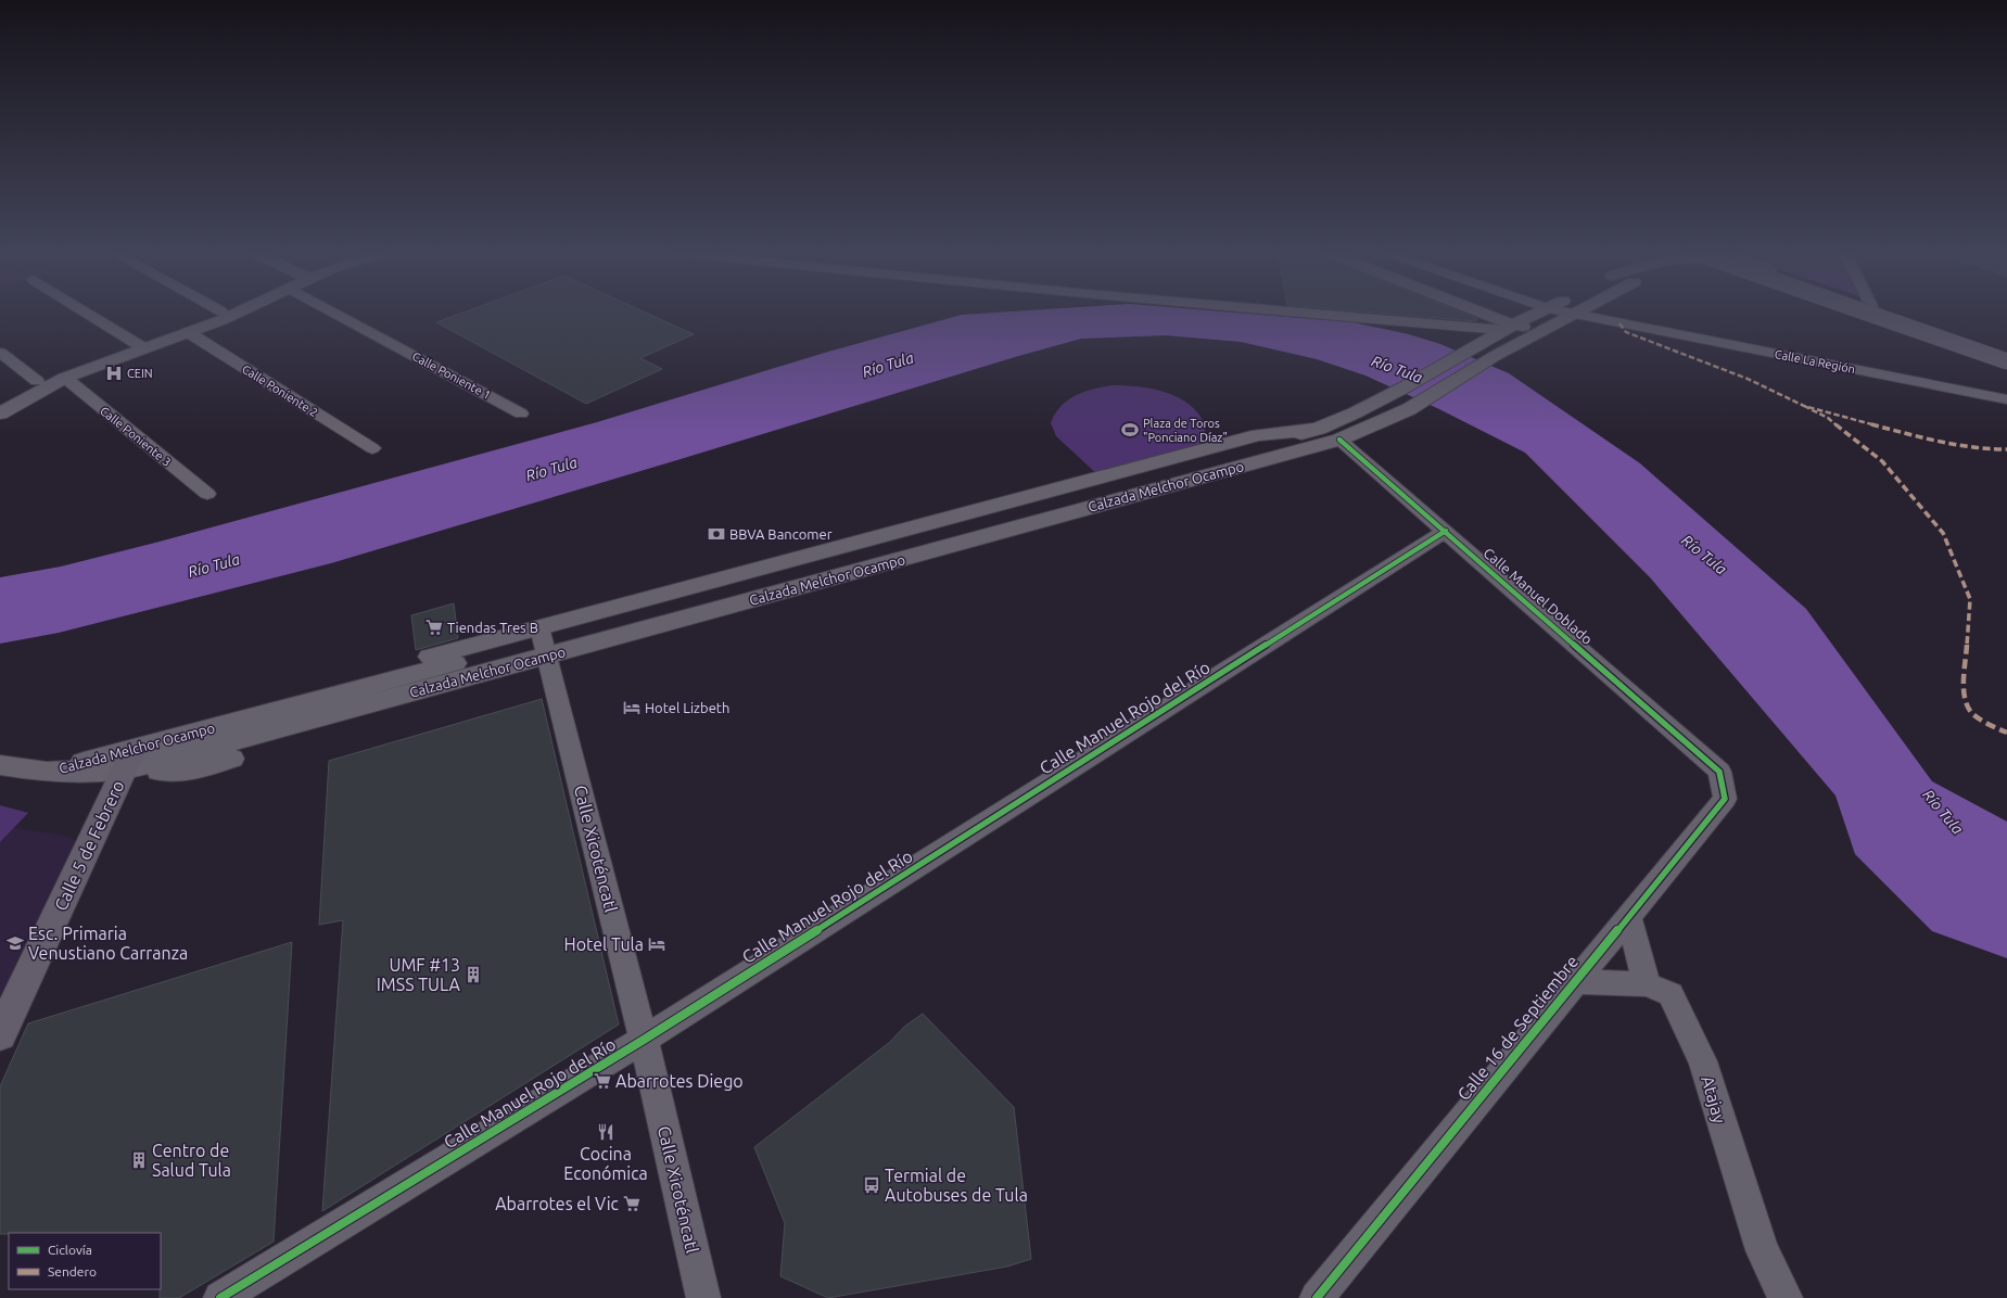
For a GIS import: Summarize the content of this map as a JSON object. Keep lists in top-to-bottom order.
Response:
{
  "streets": {
    "main road": ["Calzada Melchor Ocampo", "Calle 5 de Febrero"],
    "street": [
      "Calle La Región",
      "Calle Poniente 1",
      "Calle Poniente 2",
      "Calle Poniente 3",
      "Calle Manuel Doblado",
      "Calle Manuel Rojo del Río",
      "Calle Xicoténcatl",
      "Calle 16 de Septiembre",
      "Atajay"
    ]
  },
  "crossings": [
    ["Calle La Región", "Calzada Melchor Ocampo"],
    ["Calzada Melchor Ocampo", "Calle Manuel Doblado"],
    ["Calzada Melchor Ocampo", "Calle 5 de Febrero"],
    ["Calzada Melchor Ocampo", "Calle Xicoténcatl"],
    ["Calle Manuel Doblado", "Calle Manuel Rojo del Río"],
    ["Calle Manuel Doblado", "Calle 16 de Septiembre"],
    ["Calle Manuel Rojo del Río", "Calle Xicoténcatl"],
    ["Calle 16 de Septiembre", "Atajay"]
  ],
  "water": ["Río Tula"],
  "places": {
    "hospital": ["CEIN"],
    "sports": ["Plaza de Toros \"Ponciano Díaz\""],
    "bank": ["BBVA Bancomer"],
    "supermarket": ["Tiendas Tres B", "Abarrotes Diego", "Abarrotes el Vic"],
    "hotel": ["Hotel Lizbeth", "Hotel Tula"],
    "school or university": ["Esc. Primaria Venustiano Carranza"],
    "building": ["UMF #13 IMSS TULA", "Centro de Salud Tula"],
    "restaurant": ["Cocina Económica"],
    "bus stop": ["Termial de Autobuses de Tula"]
  },
  "legend": ["Ciclovía", "Sendero"]
}
